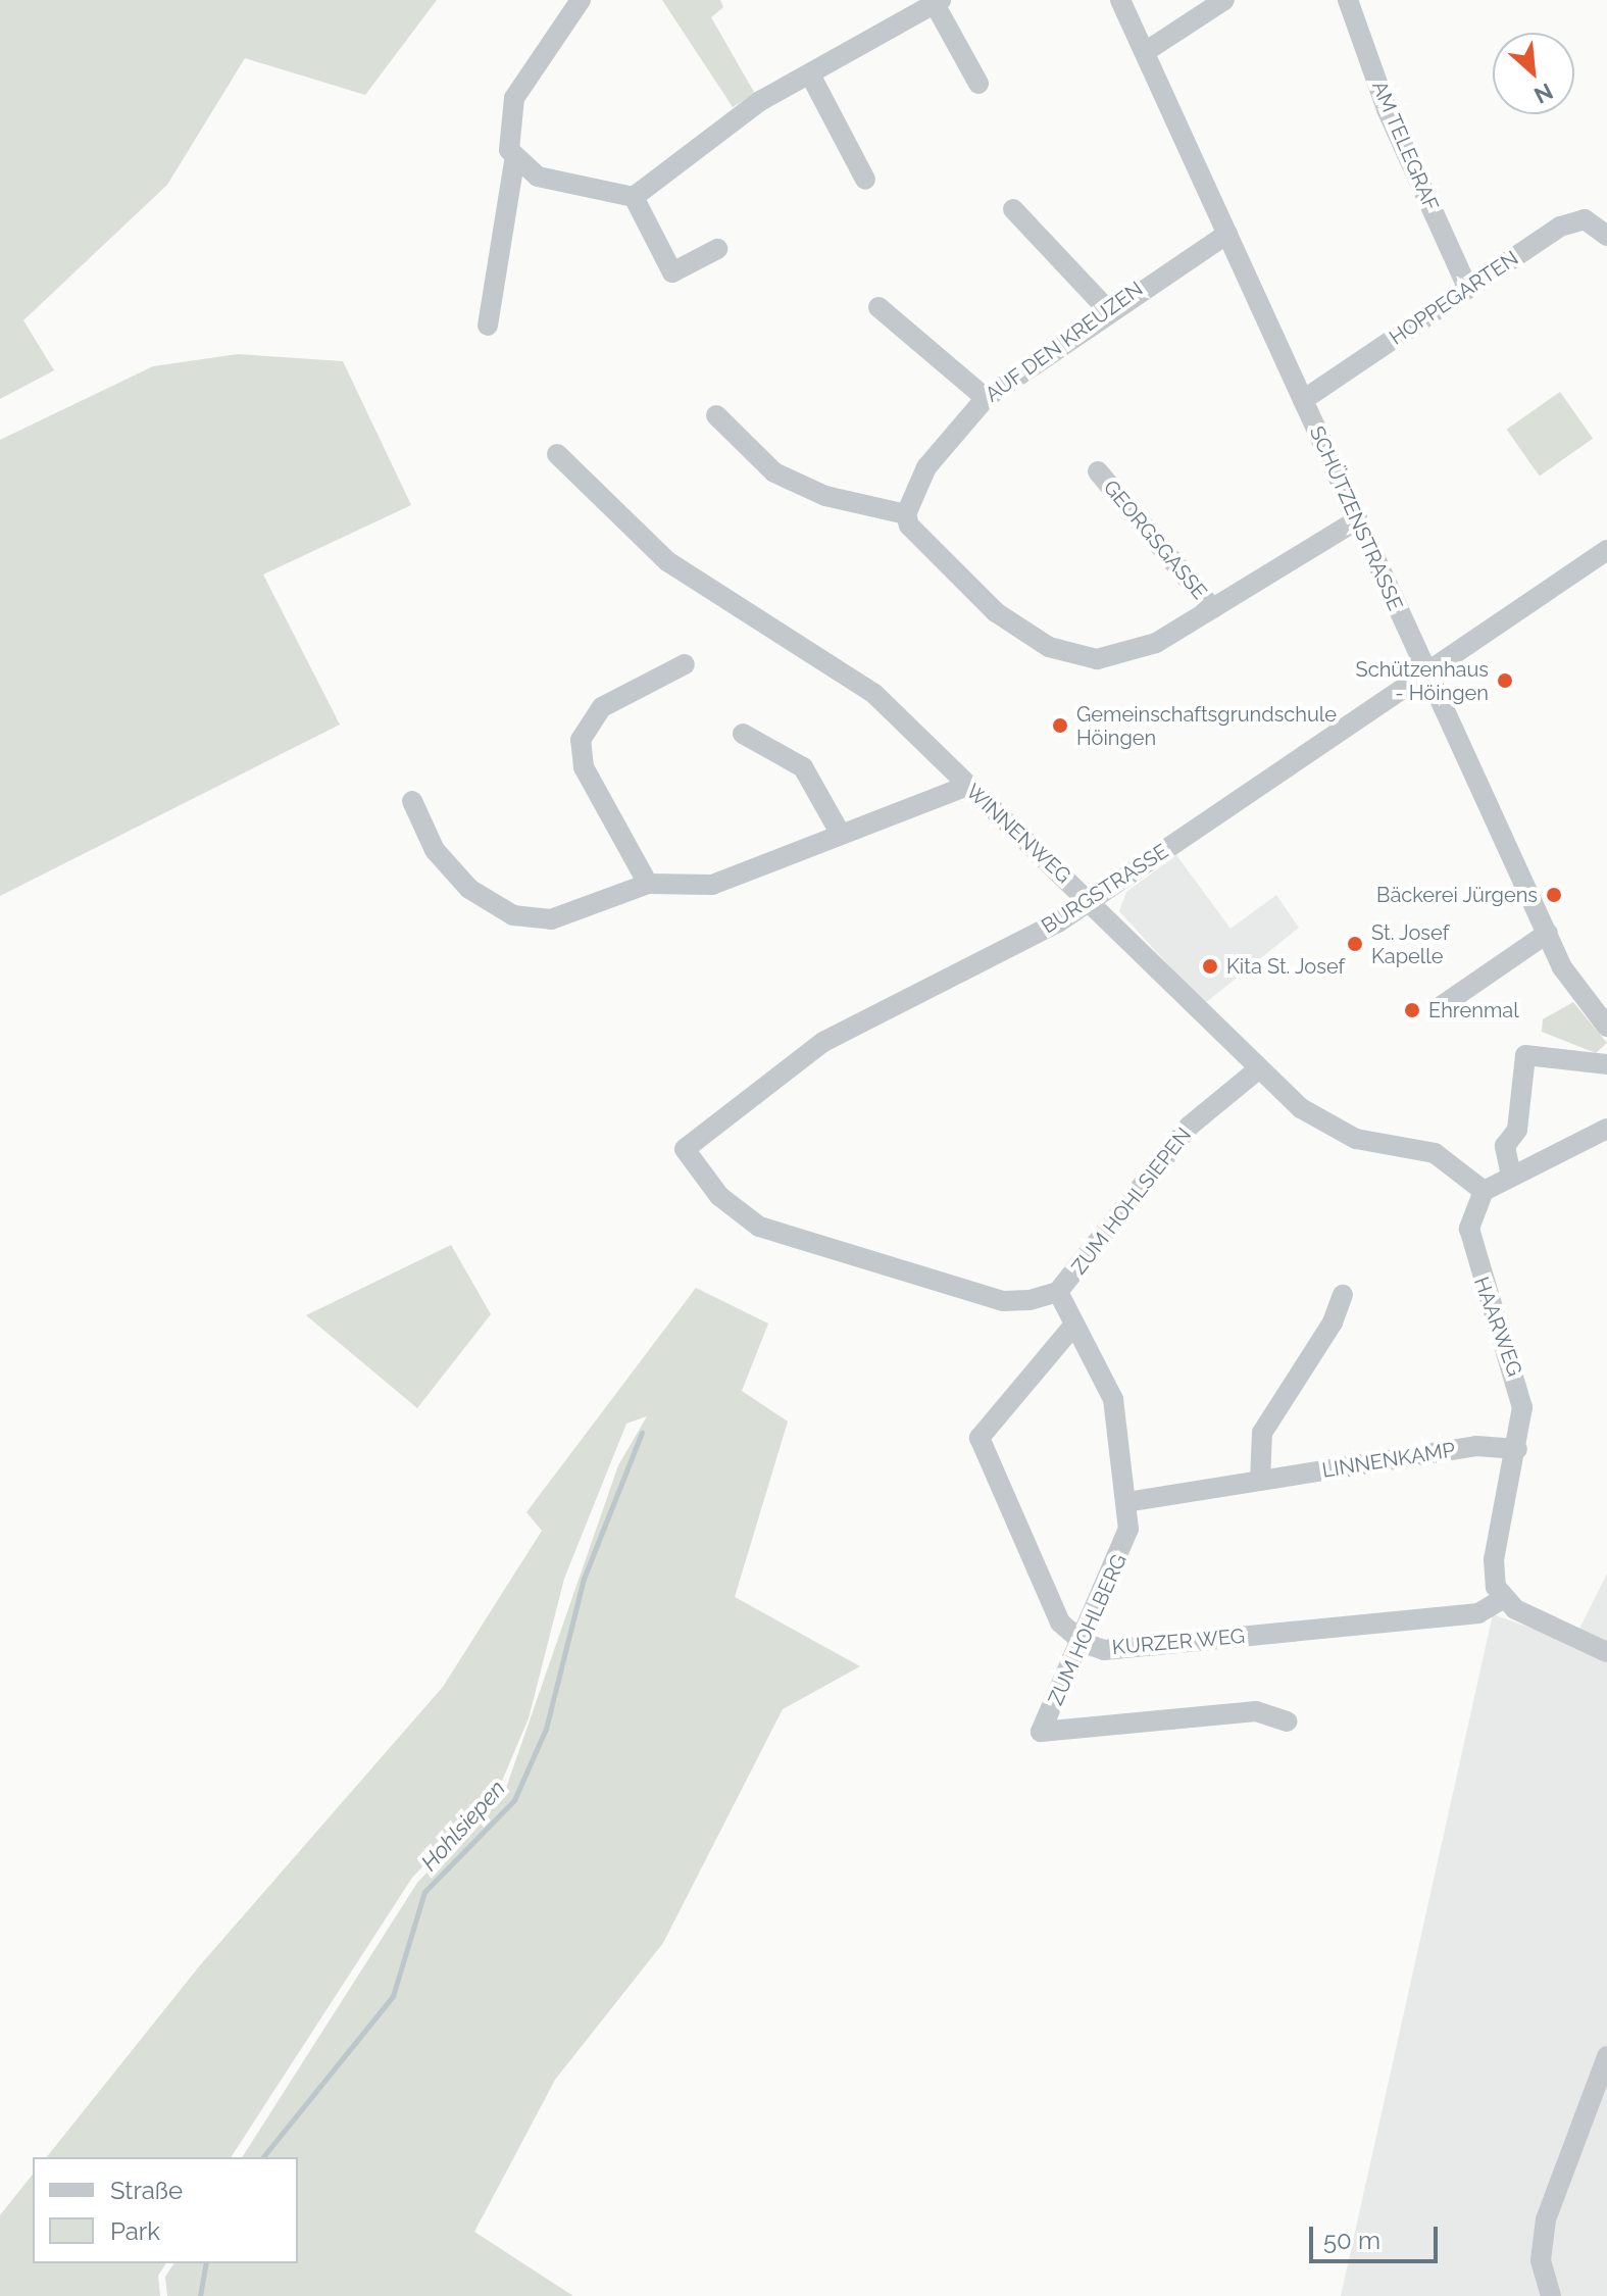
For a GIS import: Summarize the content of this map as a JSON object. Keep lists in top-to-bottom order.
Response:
{
  "streets": {
    "street": [
      "AM TELEGRAF",
      "HOPPEGARTEN",
      "AUF DEN KREUZEN",
      "SCHÜTZENSTRASSE",
      "GEORGSGASSE",
      "WINNENWEG",
      "BURGSTRASSE",
      "ZUM HOHLSIEPEN",
      "HAARWEG",
      "LINNENKAMP",
      "ZUM HOHLBERG",
      "KURZER WEG"
    ]
  },
  "crossings": [
    ["AM TELEGRAF", "HOPPEGARTEN"],
    ["HOPPEGARTEN", "SCHÜTZENSTRASSE"],
    ["AUF DEN KREUZEN", "SCHÜTZENSTRASSE"],
    ["SCHÜTZENSTRASSE", "BURGSTRASSE"],
    ["WINNENWEG", "BURGSTRASSE"],
    ["WINNENWEG", "ZUM HOHLSIEPEN"],
    ["WINNENWEG", "HAARWEG"],
    ["BURGSTRASSE", "ZUM HOHLSIEPEN"],
    ["ZUM HOHLSIEPEN", "ZUM HOHLBERG"],
    ["HAARWEG", "LINNENKAMP"],
    ["HAARWEG", "KURZER WEG"],
    ["LINNENKAMP", "ZUM HOHLBERG"],
    ["ZUM HOHLBERG", "KURZER WEG"]
  ],
  "water": ["Hohlsiepen"],
  "places": [
    "Schützenhaus - Höingen",
    "Gemeinschaftsgrundschule Höingen",
    "Bäckerei Jürgens",
    "St. Josef Kapelle",
    "Kita St. Josef",
    "Ehrenmal"
  ],
  "legend": ["Straße", "Park"],
  "scale_bar": "50 m",
  "north": "bottom right"
}
